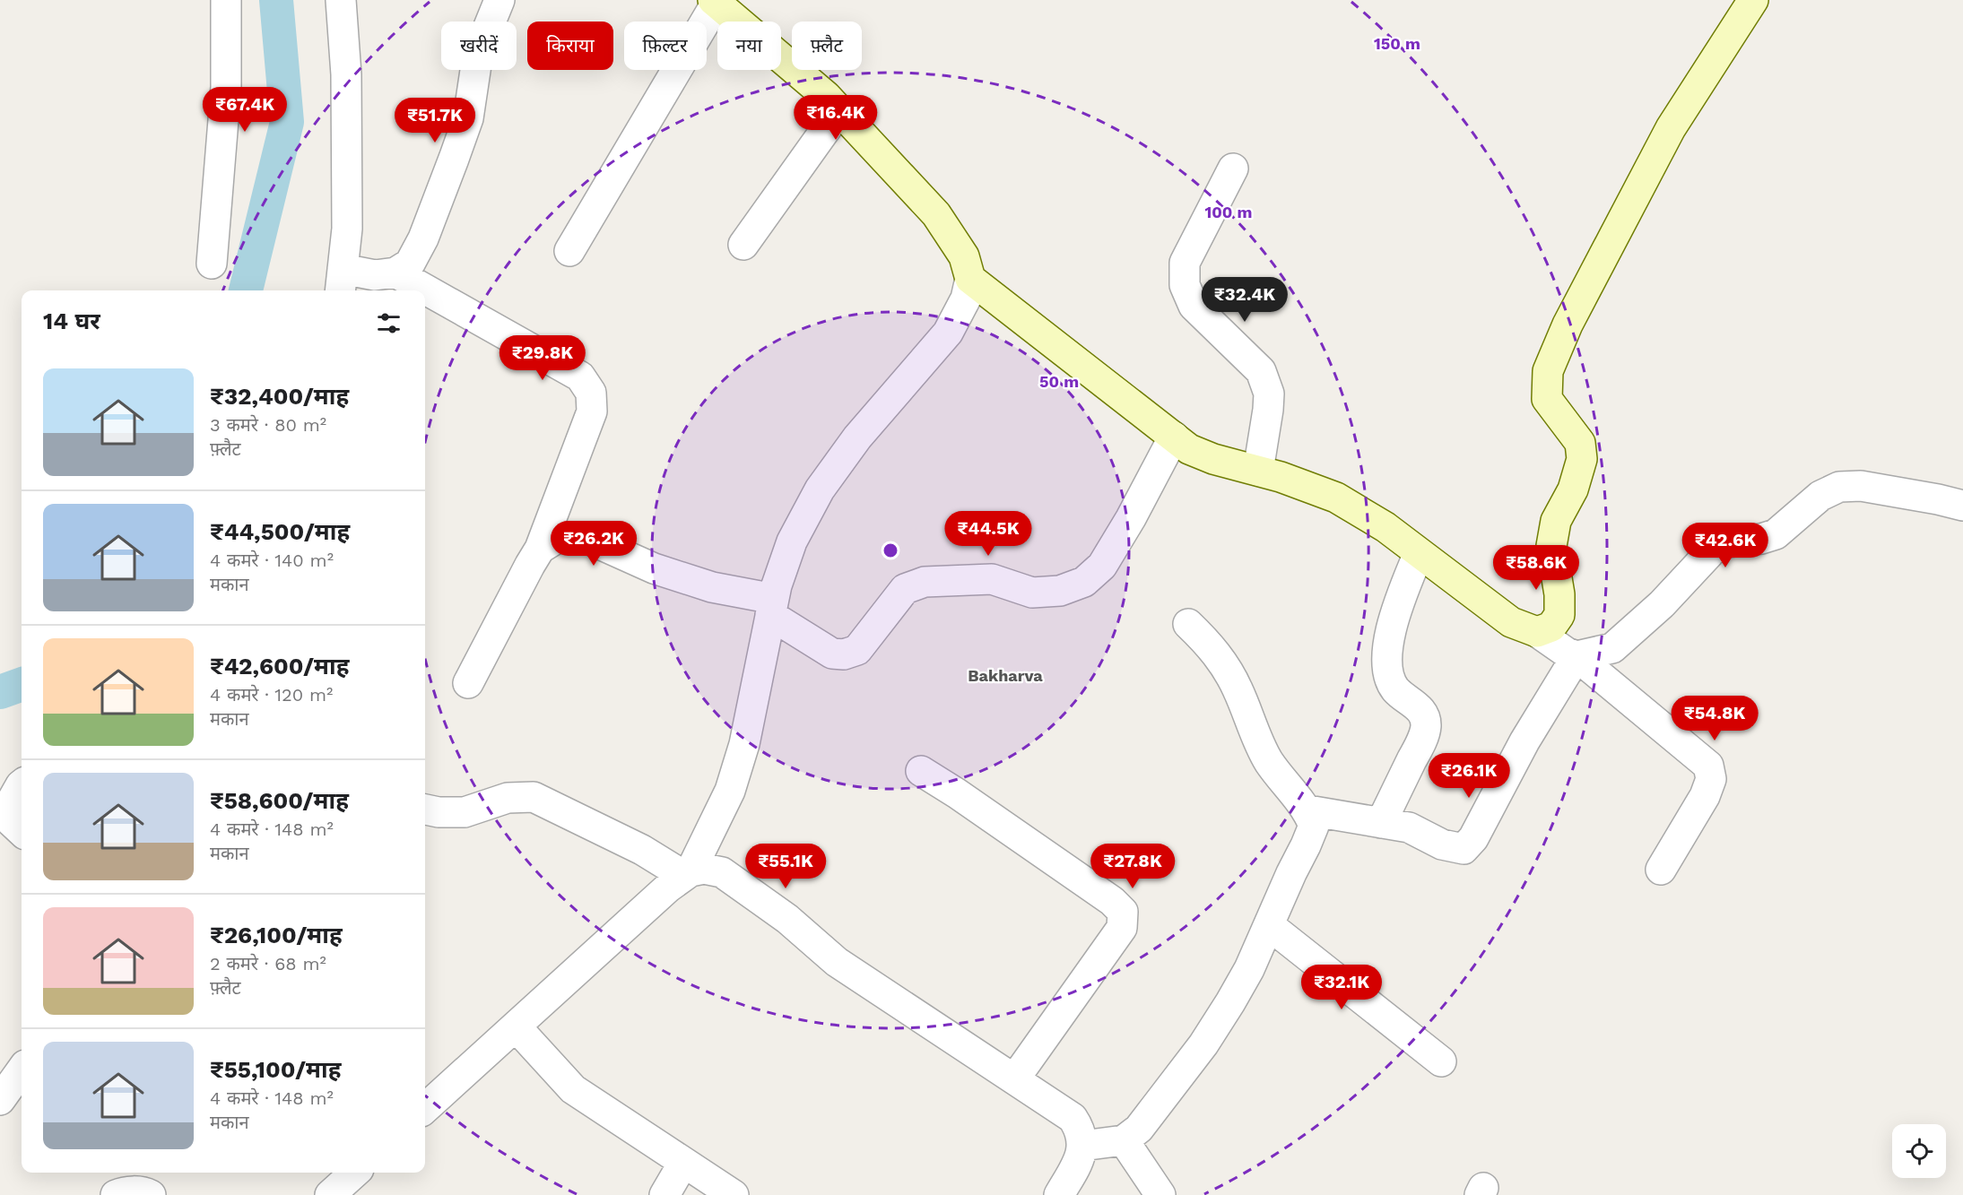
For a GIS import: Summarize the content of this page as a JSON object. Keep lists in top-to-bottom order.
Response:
{
  "districts": ["Bakharva"],
  "page": {
    "chip": [
      "खरीदें",
      "किराया",
      "फ़िल्टर",
      "नया",
      "फ़्लैट"
    ],
    "price": [
      "₹67.4K",
      "₹16.4K",
      "₹51.7K",
      "₹32.4K",
      "₹29.8K",
      "₹44.5K",
      "₹26.2K",
      "₹42.6K",
      "₹58.6K",
      "₹54.8K",
      "₹26.1K",
      "₹55.1K",
      "₹27.8K",
      "₹32.1K"
    ],
    "heading": "14 घर",
    "list": [
      {
        "name": "₹32,400/माह",
        "note": "3 कमरे · 80 m² · फ़्लैट"
      },
      {
        "name": "₹44,500/माह",
        "note": "4 कमरे · 140 m² · मकान"
      },
      {
        "name": "₹42,600/माह",
        "note": "4 कमरे · 120 m² · मकान"
      },
      {
        "name": "₹58,600/माह",
        "note": "4 कमरे · 148 m² · मकान"
      },
      {
        "name": "₹26,100/माह",
        "note": "2 कमरे · 68 m² · फ़्लैट"
      },
      {
        "name": "₹55,100/माह",
        "note": "4 कमरे · 148 m² · मकान"
      }
    ]
  },
  "rings": ["150 m", "100 m", "50 m"]
}
